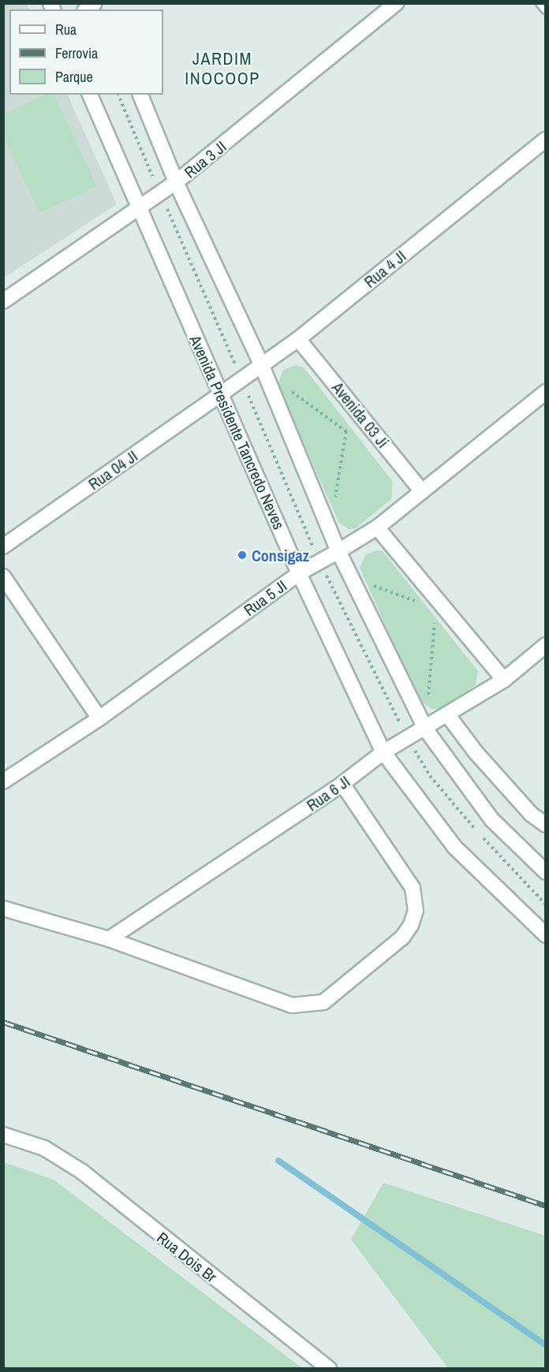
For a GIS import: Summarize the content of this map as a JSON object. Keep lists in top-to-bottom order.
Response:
{
  "streets": {
    "street": [
      "Rua 3 JI",
      "Rua 4 JI",
      "Avenida 03 Ji",
      "Avenida Presidente Tancredo Neves",
      "Rua 04 JI",
      "Rua 5 JI",
      "Rua 6 JI",
      "Rua Dois Br"
    ]
  },
  "crossings": [
    ["Rua 3 JI", "Avenida Presidente Tancredo Neves"],
    ["Rua 4 JI", "Avenida 03 Ji"],
    ["Rua 4 JI", "Avenida Presidente Tancredo Neves"],
    ["Rua 4 JI", "Rua 04 JI"],
    ["Avenida 03 Ji", "Rua 5 JI"],
    ["Avenida Presidente Tancredo Neves", "Rua 04 JI"],
    ["Avenida Presidente Tancredo Neves", "Rua 5 JI"],
    ["Avenida Presidente Tancredo Neves", "Rua 6 JI"]
  ],
  "districts": ["JARDIM INOCOOP"],
  "places": ["Consigaz"],
  "legend": ["Rua", "Ferrovia", "Parque"]
}
